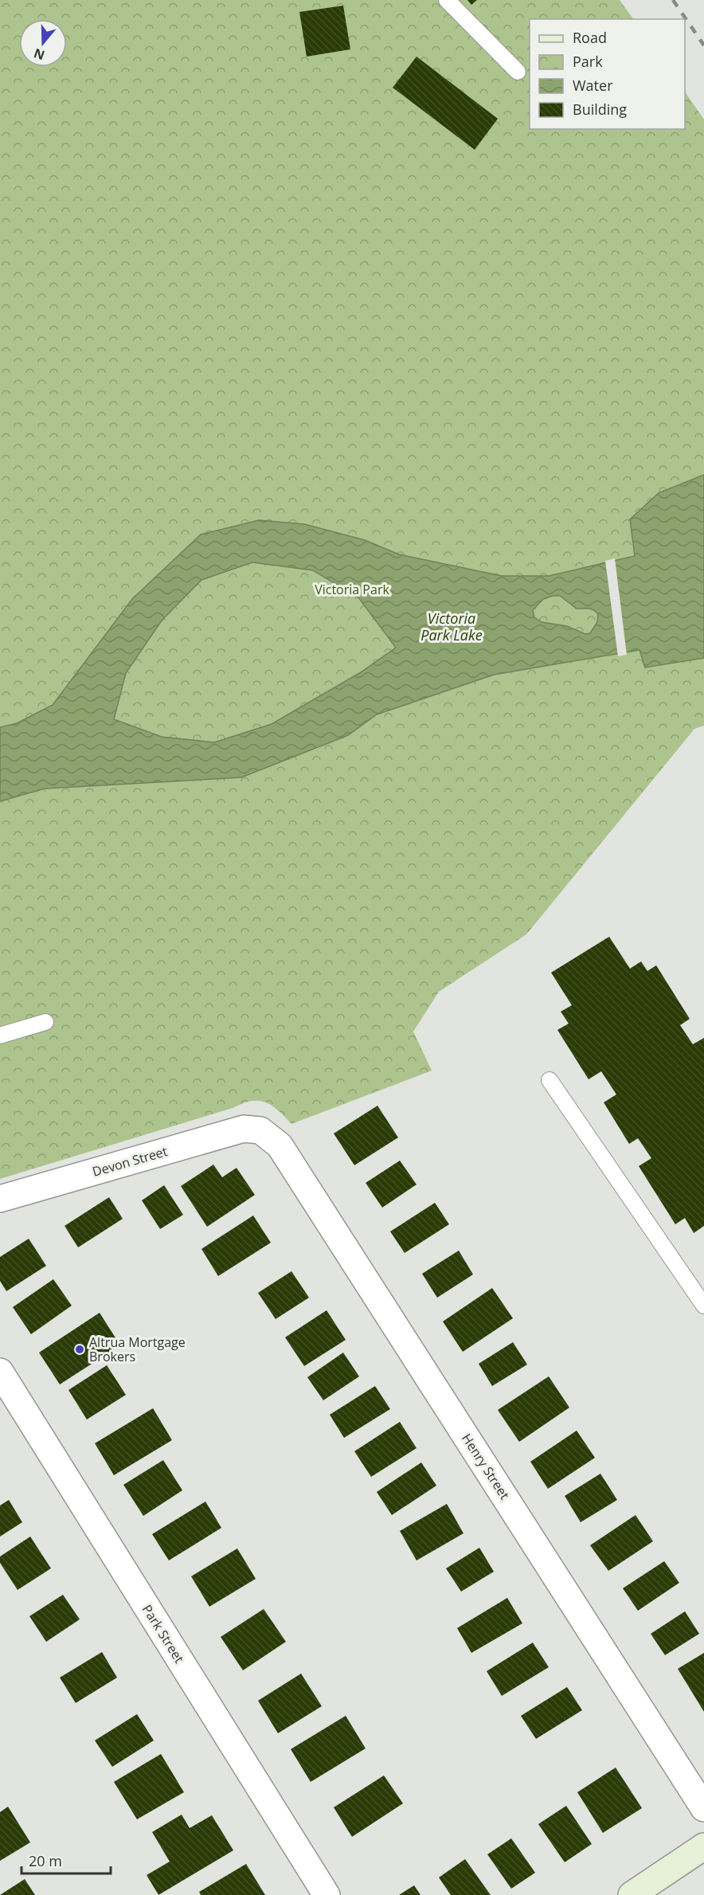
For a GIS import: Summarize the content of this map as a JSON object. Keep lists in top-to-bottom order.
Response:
{
  "streets": {
    "street": ["Devon Street", "Henry Street", "Park Street"]
  },
  "crossings": [
    ["Devon Street", "Henry Street"]
  ],
  "water": ["Victoria Park Lake"],
  "parks": ["Victoria Park"],
  "places": ["Altrua Mortgage Brokers"],
  "legend": [
    "Road",
    "Park",
    "Water",
    "Building"
  ],
  "scale_bar": "20 m",
  "north": "bottom"
}
